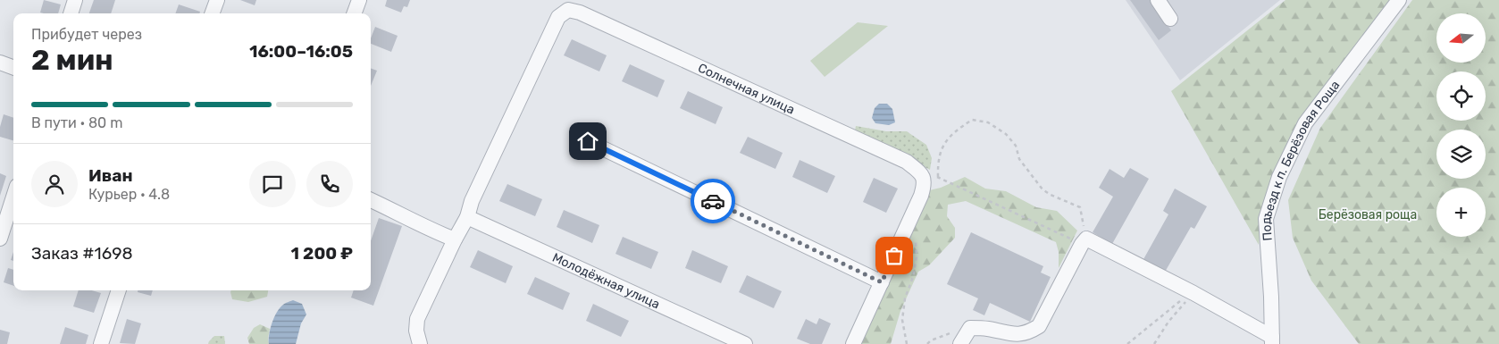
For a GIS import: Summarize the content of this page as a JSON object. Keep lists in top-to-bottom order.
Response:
{
  "streets": {
    "street": ["Солнечная улица", "Подъезд к п. Берёзовая Роща", "Молодёжная улица"]
  },
  "crossings": [
    ["Солнечная улица", "Молодёжная улица"]
  ],
  "parks": ["Берёзовая роща"],
  "north": "left",
  "page": {
    "map_buttons": "+",
    "heading": ["2 мин", "Прибудет через", "16:00–16:05"],
    "panel": [
      "Иван",
      "Курьер · 4.8",
      "Заказ #1698",
      "1 200 ₽"
    ],
    "bar": "В пути · 80 m"
  }
}
